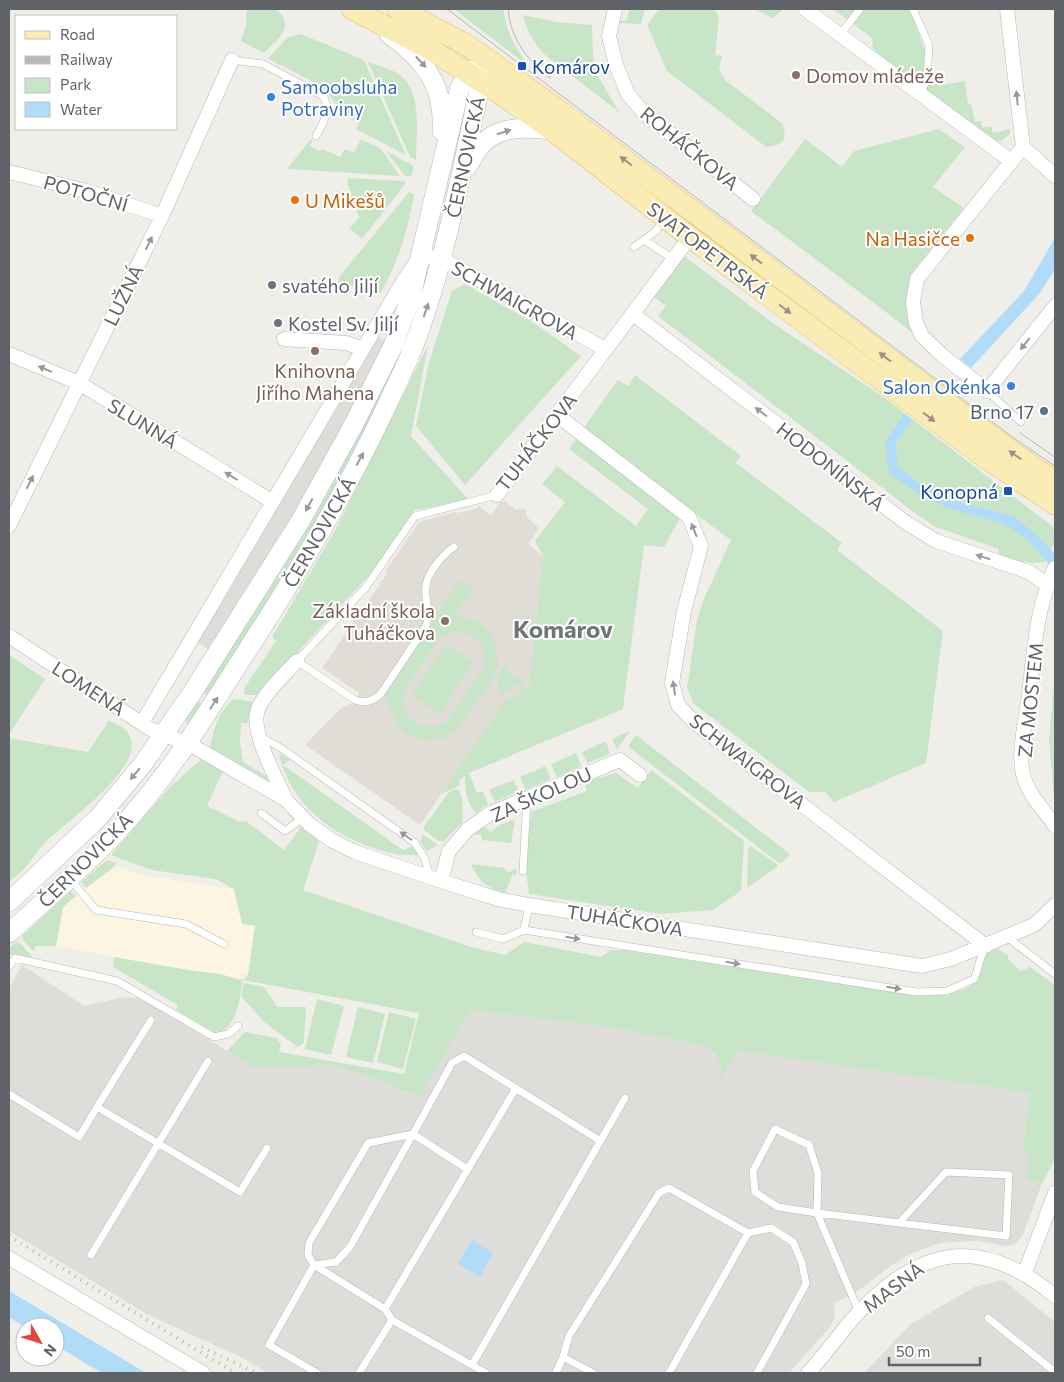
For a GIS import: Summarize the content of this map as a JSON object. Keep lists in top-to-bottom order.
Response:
{
  "streets": {
    "main road": ["ČERNOVICKÁ", "SVATOPETRSKÁ"],
    "street": [
      "ROHÁČKOVA",
      "POTOČNÍ",
      "LUŽNÁ",
      "SCHWAIGROVA",
      "SLUNNÁ",
      "TUHÁČKOVA",
      "HODONÍNSKÁ",
      "LOMENÁ",
      "ZA MOSTEM",
      "ZA ŠKOLOU",
      "MASNÁ"
    ]
  },
  "crossings": [
    ["ČERNOVICKÁ", "SVATOPETRSKÁ"],
    ["ČERNOVICKÁ", "SCHWAIGROVA"],
    ["ČERNOVICKÁ", "SLUNNÁ"],
    ["ČERNOVICKÁ", "TUHÁČKOVA"],
    ["ČERNOVICKÁ", "LOMENÁ"],
    ["POTOČNÍ", "LUŽNÁ"],
    ["SVATOPETRSKÁ", "TUHÁČKOVA"],
    ["LUŽNÁ", "SLUNNÁ"],
    ["SCHWAIGROVA", "TUHÁČKOVA"],
    ["TUHÁČKOVA", "HODONÍNSKÁ"],
    ["TUHÁČKOVA", "LOMENÁ"],
    ["TUHÁČKOVA", "ZA ŠKOLOU"],
    ["HODONÍNSKÁ", "ZA MOSTEM"]
  ],
  "one_way": [
    "LUŽNÁ",
    "SCHWAIGROVA",
    "SLUNNÁ",
    "HODONÍNSKÁ"
  ],
  "districts": ["Komárov"],
  "places": {
    "transit": ["Komárov", "Konopná"],
    "other": [
      "Domov mládeže",
      "Samoobsluha Potraviny",
      "U Mikešů",
      "Na Hasičce",
      "svatého Jiljí",
      "Kostel Sv. Jiljí",
      "Knihovna Jiřího Mahena",
      "Salon Okénka",
      "Brno 17",
      "Základní škola Tuháčkova"
    ]
  },
  "legend": [
    "Road",
    "Railway",
    "Park",
    "Water"
  ],
  "scale_bar": "50 m",
  "north": "bottom right"
}
